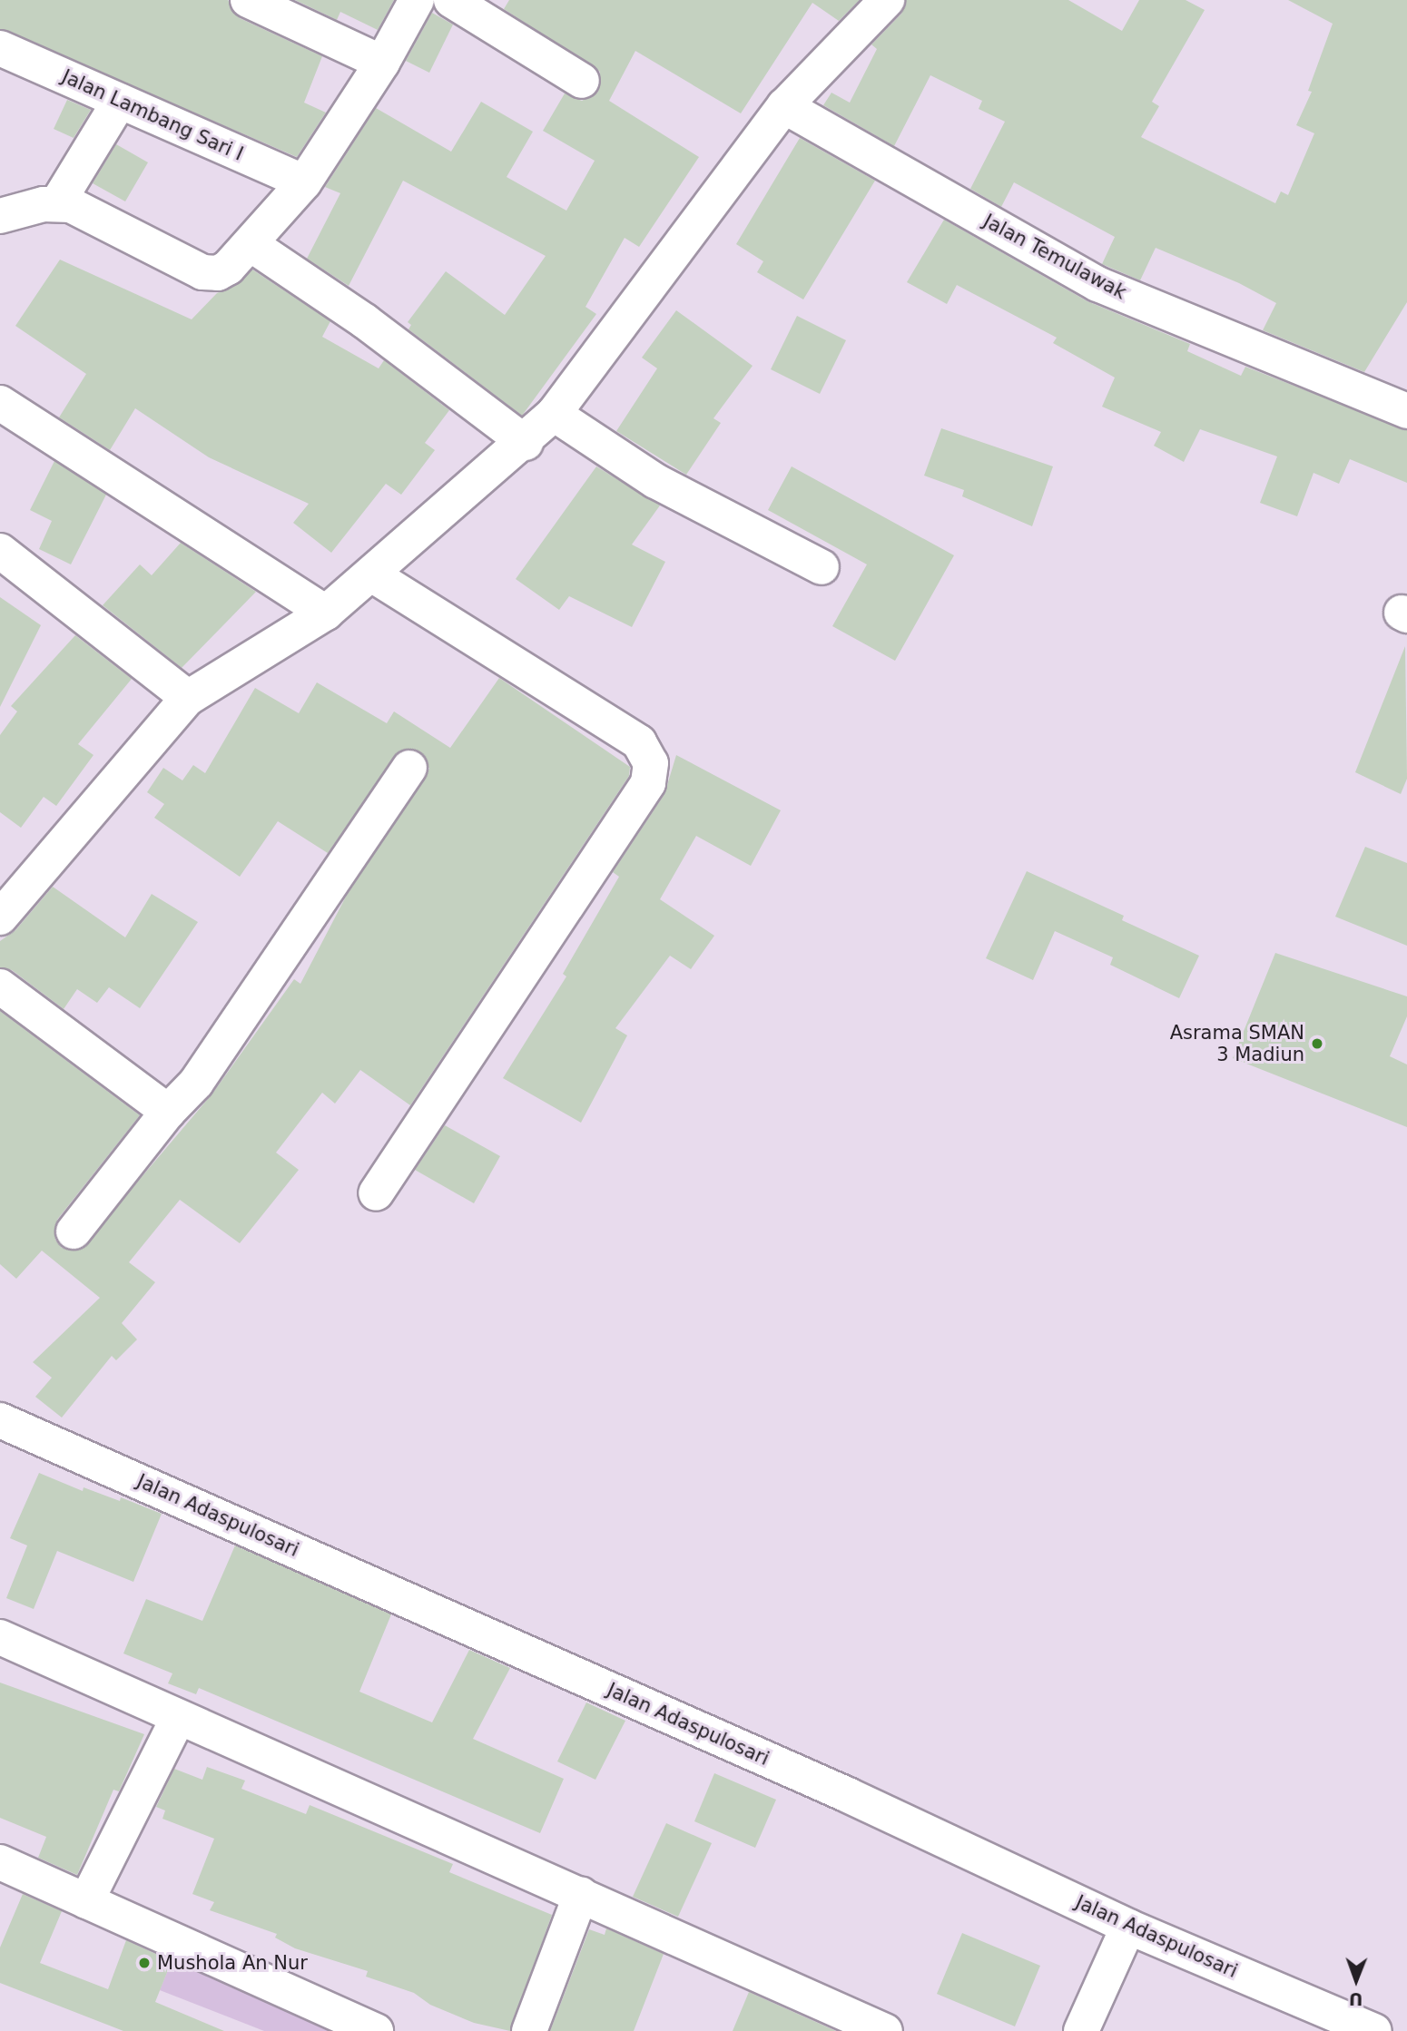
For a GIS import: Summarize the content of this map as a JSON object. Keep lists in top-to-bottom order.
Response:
{
  "streets": {
    "street": ["Jalan Lambang Sari I", "Jalan Temulawak", "Jalan Adaspulosari"]
  },
  "places": ["Asrama SMAN 3 Madiun", "Mushola An Nur"],
  "north": "bottom"
}
